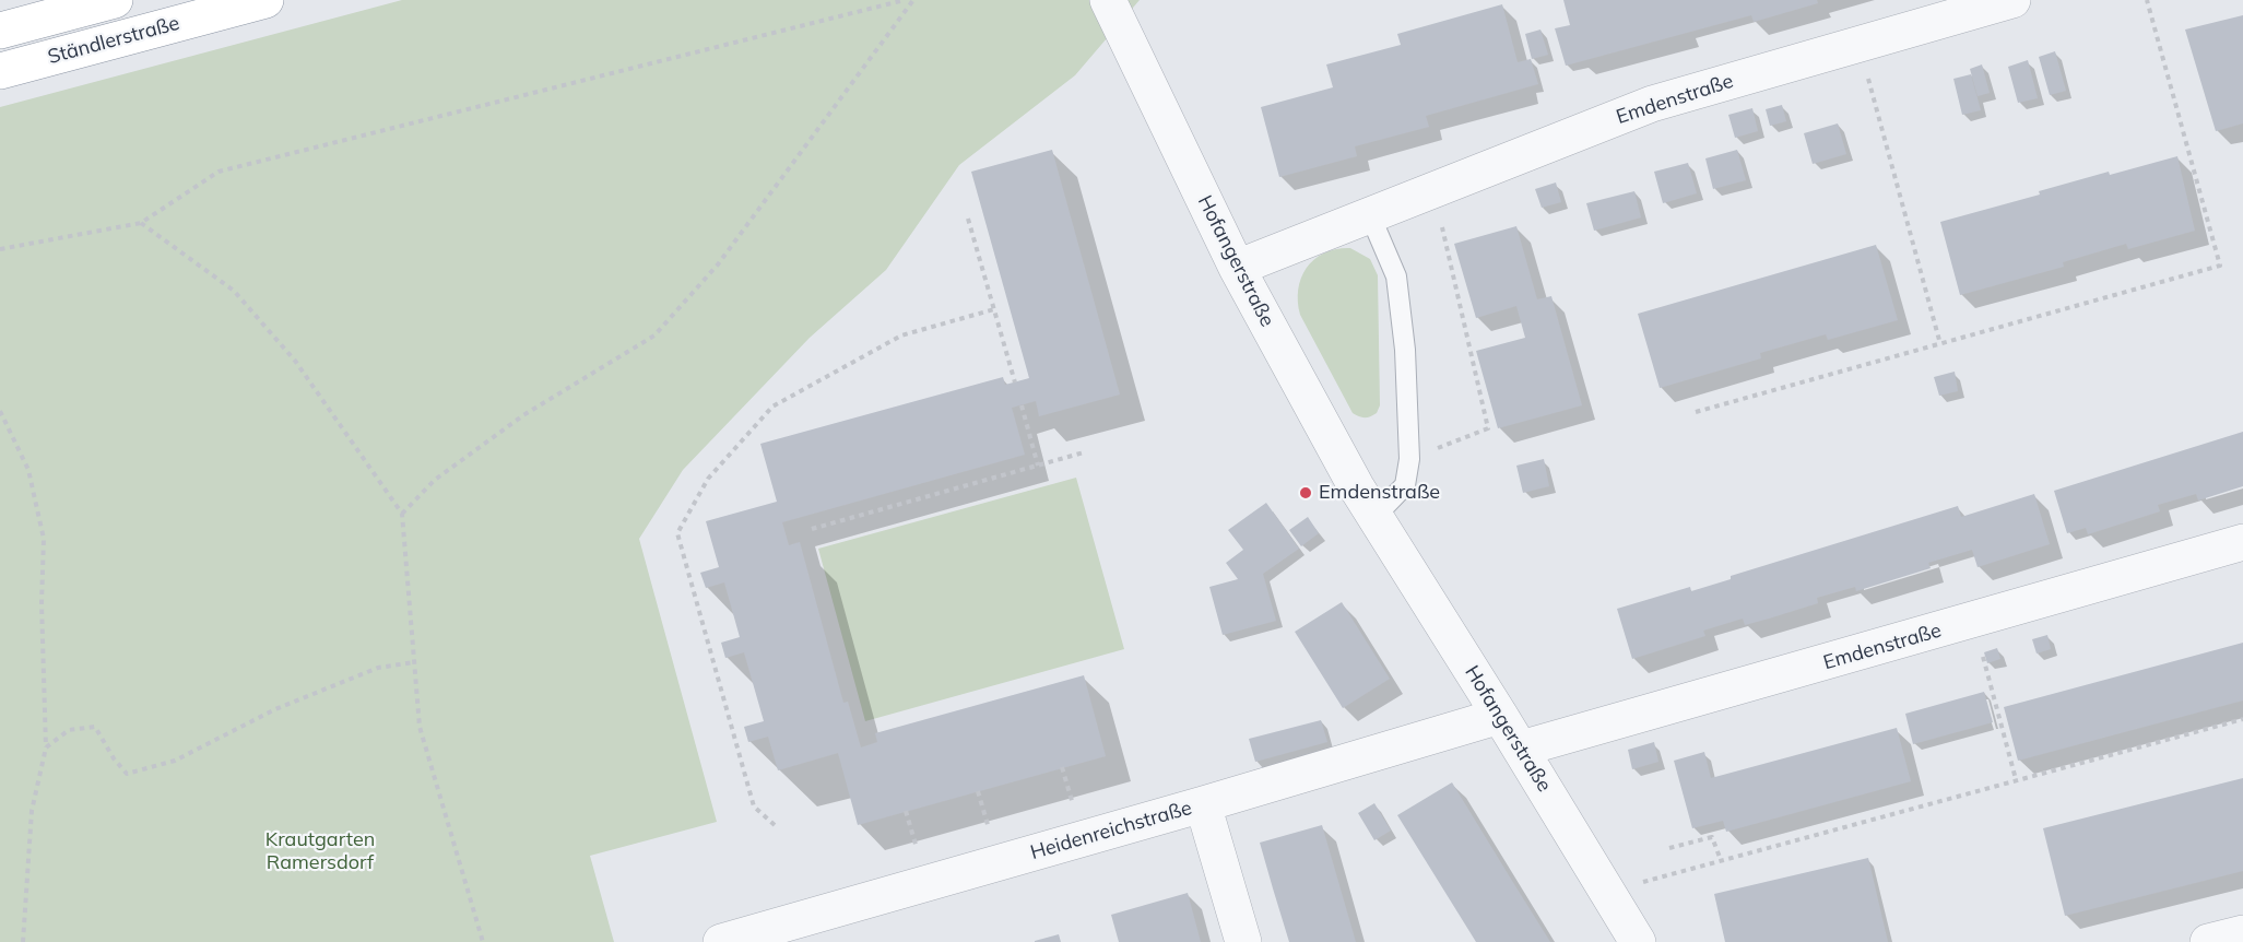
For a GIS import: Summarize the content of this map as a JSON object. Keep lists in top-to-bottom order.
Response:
{
  "streets": {
    "highway": ["Ständlerstraße"],
    "street": ["Emdenstraße", "Hofangerstraße", "Heidenreichstraße"]
  },
  "crossings": [
    ["Emdenstraße", "Hofangerstraße"],
    ["Hofangerstraße", "Heidenreichstraße"]
  ],
  "parks": ["Krautgarten Ramersdorf"],
  "places": ["Emdenstraße"]
}
